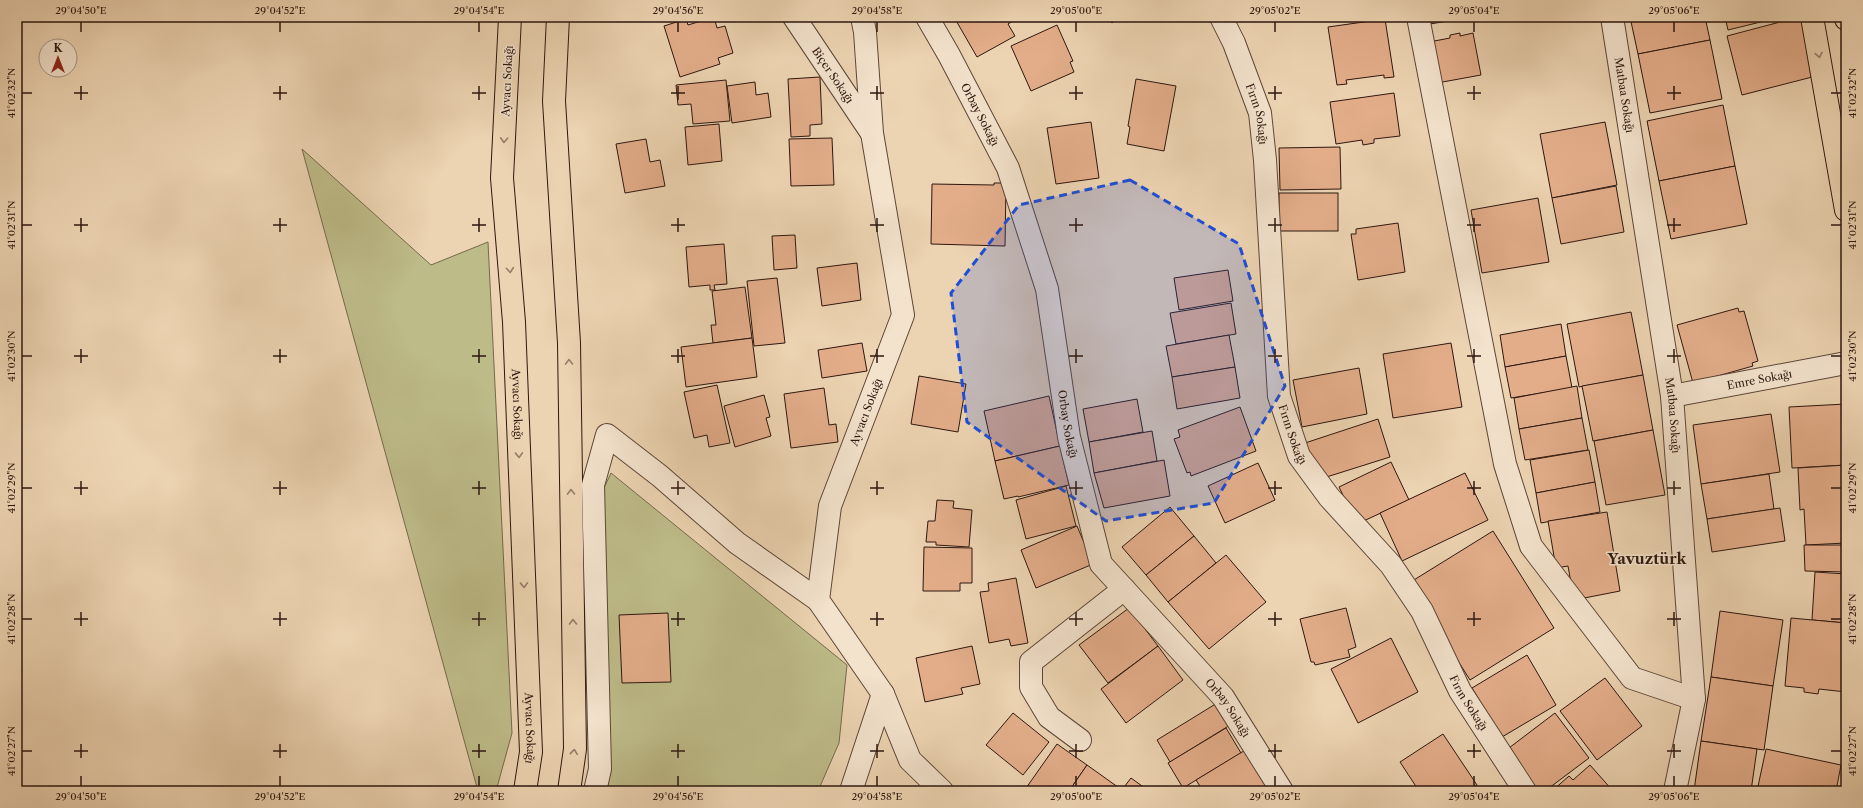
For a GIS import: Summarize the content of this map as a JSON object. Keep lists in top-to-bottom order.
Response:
{
  "streets": {
    "main road": ["Ayvacı Sokağı"],
    "street": [
      "Biçer Sokağı",
      "Matbaa Sokağı",
      "Orbay Sokağı",
      "Fırın Sokağı",
      "Emre Sokağı"
    ]
  },
  "crossings": [
    ["Biçer Sokağı", "Ayvacı Sokağı"],
    ["Matbaa Sokağı", "Emre Sokağı"]
  ],
  "districts": ["Yavuztürk"],
  "north": "top",
  "coordinates": [
    "29°04'50\"E",
    "29°04'52\"E",
    "29°04'54\"E",
    "29°04'56\"E",
    "29°04'58\"E",
    "29°05'00\"E",
    "29°05'02\"E",
    "29°05'04\"E",
    "29°05'06\"E",
    "41°02'32\"N",
    "41°02'31\"N",
    "41°02'30\"N",
    "41°02'29\"N",
    "41°02'28\"N",
    "41°02'27\"N"
  ]
}
